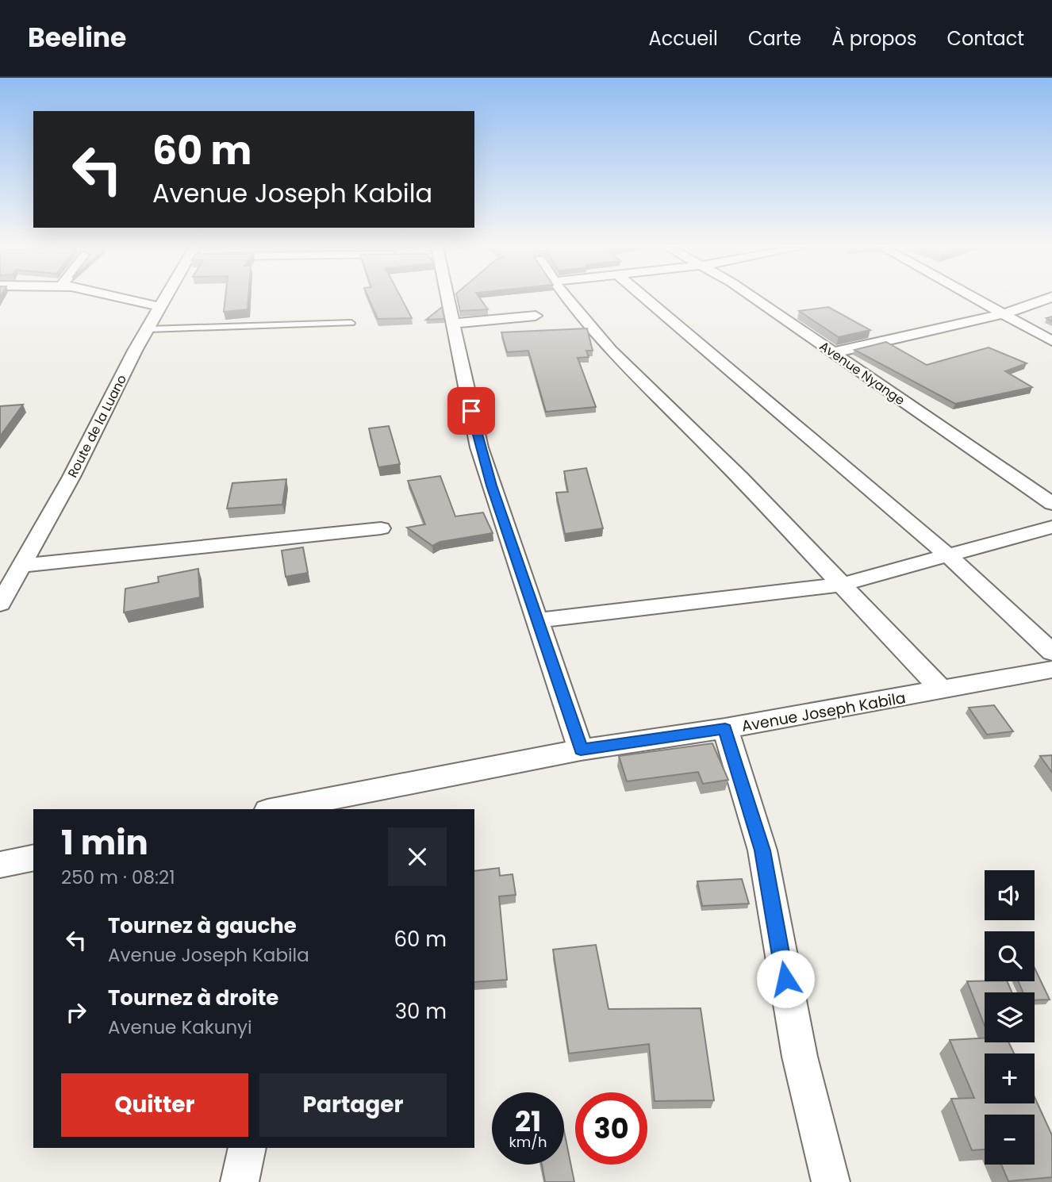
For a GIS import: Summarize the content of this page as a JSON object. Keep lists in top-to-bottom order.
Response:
{
  "streets": {
    "street": ["Avenue Nyange", "Route de la Luano", "Avenue Joseph Kabila"]
  },
  "page": {
    "header": "Beeline",
    "nav": [
      "Accueil",
      "Carte",
      "À propos",
      "Contact"
    ],
    "turn": ["60 m", "Avenue Joseph Kabila"],
    "heading": ["1 min", "250 m · 08:21"],
    "map_buttons": ["+", "−"],
    "list": [
      {
        "name": "Tournez à gauche",
        "note": "Avenue Joseph Kabila",
        "value": "60 m"
      },
      {
        "name": "Tournez à droite",
        "note": "Avenue Kakunyi",
        "value": "30 m"
      }
    ],
    "buttons": ["Quitter", "Partager"],
    "speed": "21 km/h",
    "limit": "30"
  }
}
